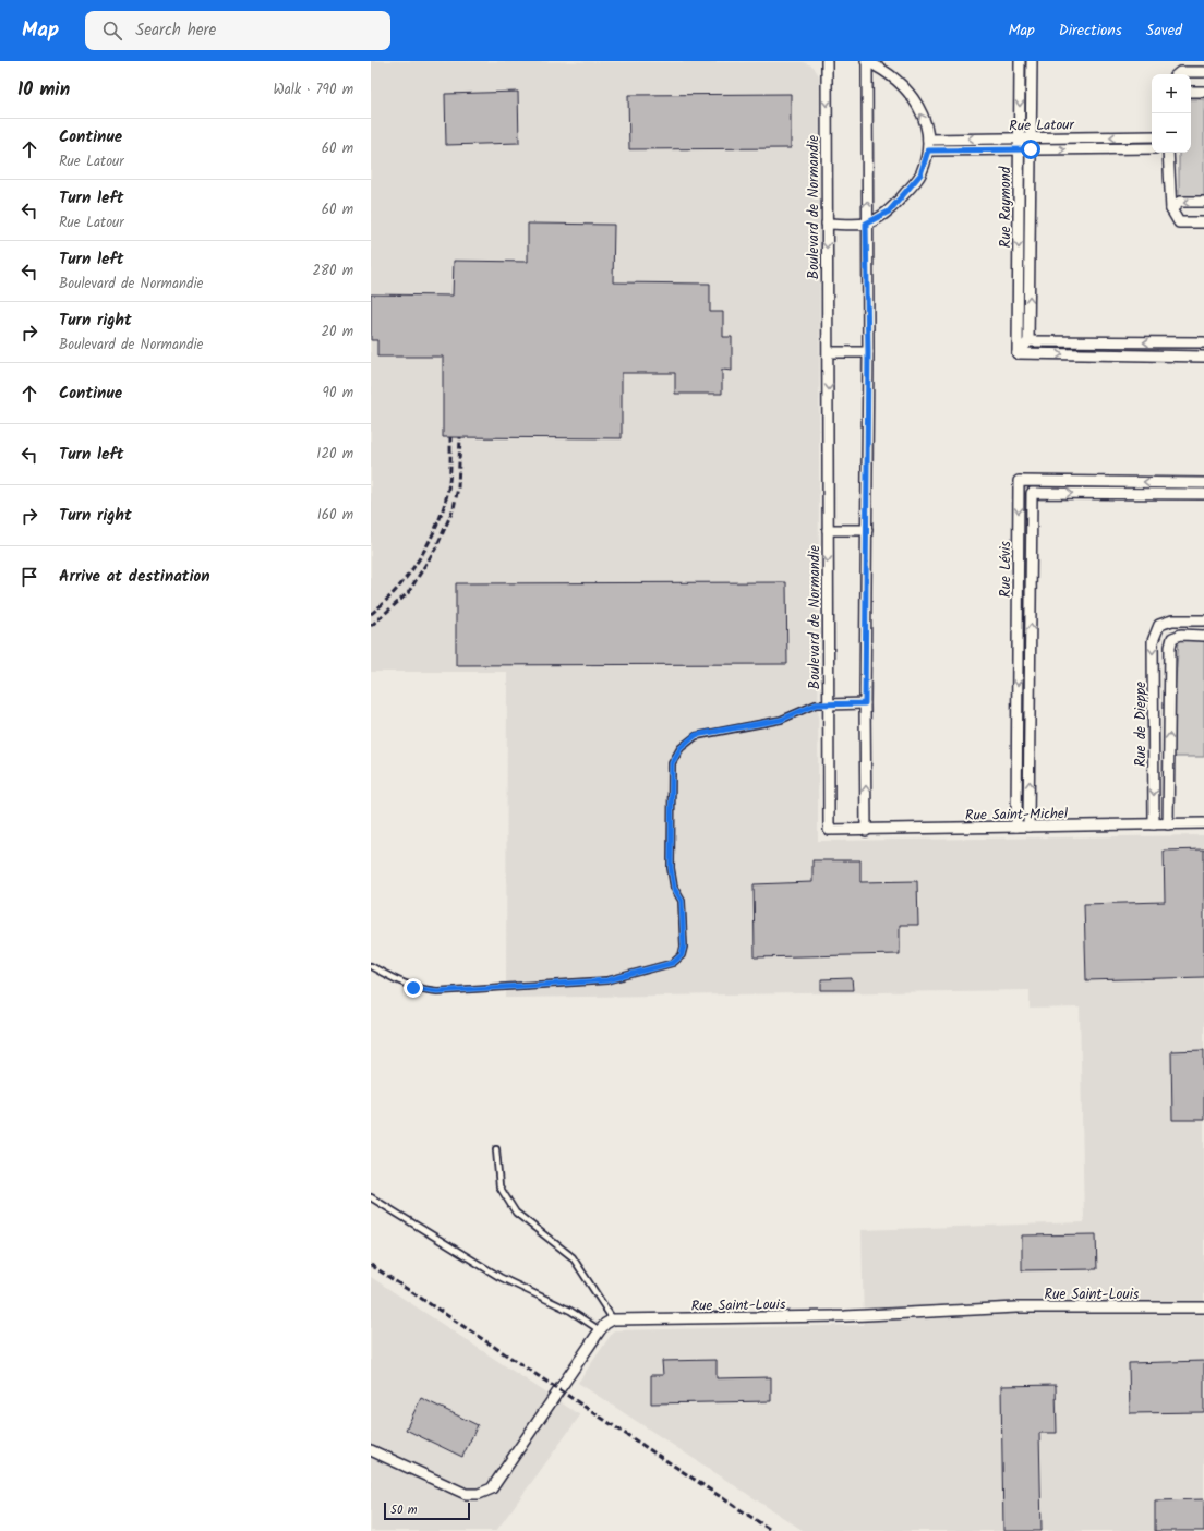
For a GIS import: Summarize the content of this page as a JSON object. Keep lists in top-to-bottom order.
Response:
{
  "streets": {
    "street": [
      "Rue Latour",
      "Boulevard de Normandie",
      "Rue Raymond",
      "Rue Lévis",
      "Rue de Dieppe",
      "Rue Saint-Michel",
      "Rue Saint-Louis"
    ]
  },
  "crossings": [
    ["Rue Latour", "Rue Raymond"],
    ["Boulevard de Normandie", "Rue Saint-Michel"],
    ["Rue Lévis", "Rue Saint-Michel"],
    ["Rue de Dieppe", "Rue Saint-Michel"]
  ],
  "scale_bar": "50 m",
  "page": {
    "header": "Map",
    "search": "Search here",
    "nav": ["Map", "Directions", "Saved"],
    "heading": ["10 min", "Walk · 790 m"],
    "map_buttons": ["+", "−"],
    "list": [
      ["Continue", "Rue Latour", "60 m"],
      ["Turn left", "Rue Latour", "60 m"],
      ["Turn left", "Boulevard de Normandie", "280 m"],
      ["Turn right", "Boulevard de Normandie", "20 m"],
      ["Continue", "90 m"],
      ["Turn left", "120 m"],
      ["Turn right", "160 m"],
      "Arrive at destination"
    ],
    "scale": "50 m"
  }
}
